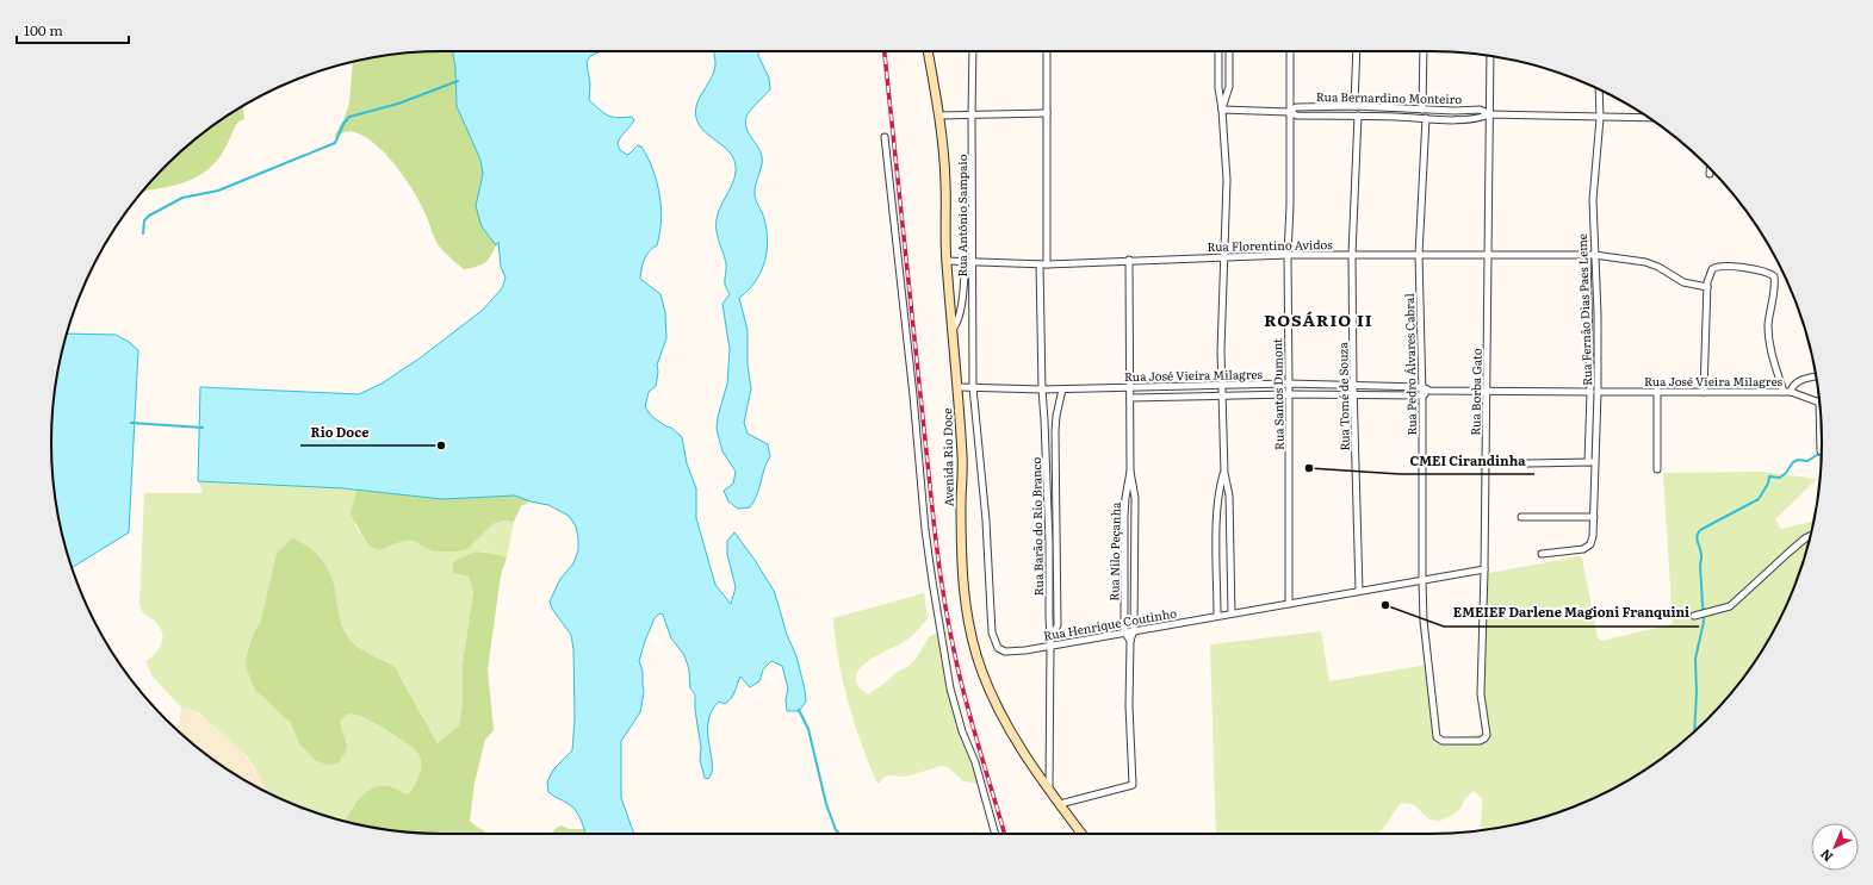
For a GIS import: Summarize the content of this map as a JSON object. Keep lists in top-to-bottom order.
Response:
{
  "streets": {
    "street": [
      "Rua Bernardino Monteiro",
      "Rua Antônio Sampaio",
      "Rua Florentino Avidos",
      "Rua Fernão Dias Paes Leme",
      "Rua Pedro Álvares Cabral",
      "Rua José Vieira Milagres",
      "Rua Borba Gato",
      "Rua Santos Dumont",
      "Rua Tomé de Souza",
      "Avenida Rio Doce",
      "Rua Barão do Rio Branco",
      "Rua Nilo Peçanha",
      "Rua Henrique Coutinho"
    ]
  },
  "crossings": [
    ["Rua Bernardino Monteiro", "Rua Fernão Dias Paes Leme"],
    ["Rua Bernardino Monteiro", "Rua Pedro Álvares Cabral"],
    ["Rua Bernardino Monteiro", "Rua Borba Gato"],
    ["Rua Bernardino Monteiro", "Rua Santos Dumont"],
    ["Rua Bernardino Monteiro", "Rua Tomé de Souza"],
    ["Rua Antônio Sampaio", "Rua Florentino Avidos"],
    ["Rua Antônio Sampaio", "Rua José Vieira Milagres"],
    ["Rua Antônio Sampaio", "Rua Henrique Coutinho"],
    ["Rua Florentino Avidos", "Rua Fernão Dias Paes Leme"],
    ["Rua Florentino Avidos", "Rua Pedro Álvares Cabral"],
    ["Rua Florentino Avidos", "Rua Borba Gato"],
    ["Rua Florentino Avidos", "Rua Santos Dumont"],
    ["Rua Florentino Avidos", "Rua Tomé de Souza"],
    ["Rua Florentino Avidos", "Avenida Rio Doce"],
    ["Rua Florentino Avidos", "Rua Barão do Rio Branco"],
    ["Rua Florentino Avidos", "Rua Nilo Peçanha"],
    ["Rua Fernão Dias Paes Leme", "Rua José Vieira Milagres"],
    ["Rua Pedro Álvares Cabral", "Rua José Vieira Milagres"],
    ["Rua Pedro Álvares Cabral", "Rua Borba Gato"],
    ["Rua Pedro Álvares Cabral", "Rua Henrique Coutinho"],
    ["Rua José Vieira Milagres", "Rua Borba Gato"],
    ["Rua José Vieira Milagres", "Rua Santos Dumont"],
    ["Rua José Vieira Milagres", "Rua Tomé de Souza"],
    ["Rua José Vieira Milagres", "Avenida Rio Doce"],
    ["Rua José Vieira Milagres", "Rua Barão do Rio Branco"],
    ["Rua José Vieira Milagres", "Rua Nilo Peçanha"],
    ["Rua José Vieira Milagres", "Rua Henrique Coutinho"],
    ["Rua Borba Gato", "Rua Henrique Coutinho"],
    ["Rua Santos Dumont", "Rua Henrique Coutinho"],
    ["Rua Tomé de Souza", "Rua Henrique Coutinho"],
    ["Avenida Rio Doce", "Rua Barão do Rio Branco"],
    ["Avenida Rio Doce", "Rua Nilo Peçanha"],
    ["Rua Barão do Rio Branco", "Rua Henrique Coutinho"],
    ["Rua Nilo Peçanha", "Rua Henrique Coutinho"]
  ],
  "districts": ["ROSÁRIO II"],
  "places": ["Rio Doce", "CMEI Cirandinha", "EMEIEF Darlene Magioni Franquini"],
  "scale_bar": "100 m",
  "north": "bottom left"
}
